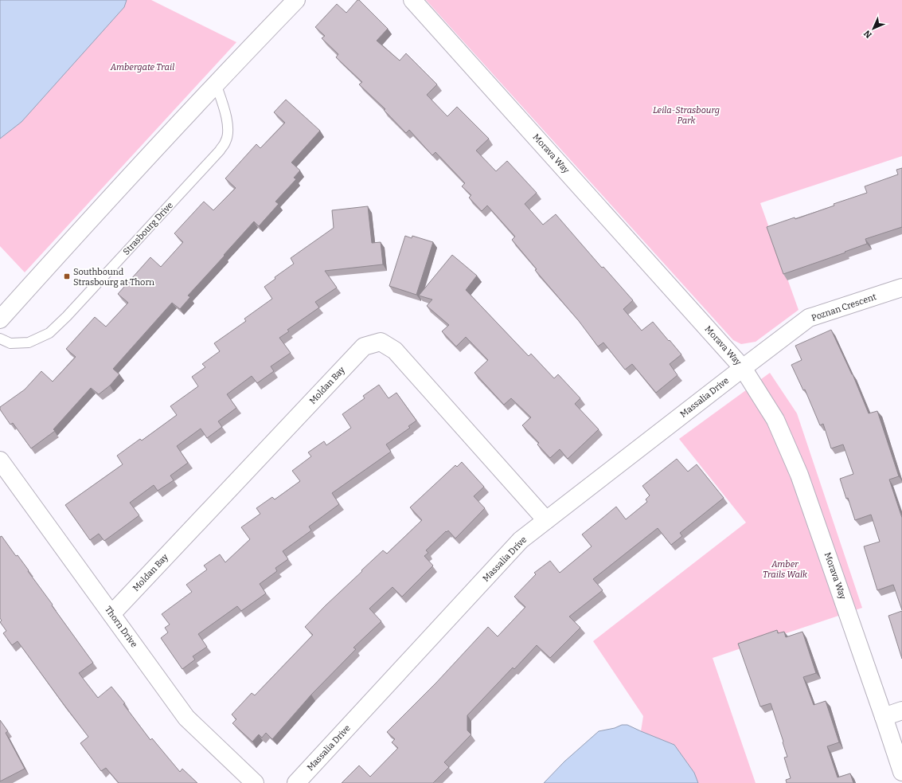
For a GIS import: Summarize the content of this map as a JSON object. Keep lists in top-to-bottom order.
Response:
{
  "streets": {
    "street": [
      "Morava Way",
      "Poznan Crescent",
      "Moldan Bay",
      "Massalia Drive",
      "Thorn Drive"
    ],
    "lane": ["Strasbourg Drive"]
  },
  "crossings": [
    ["Morava Way", "Poznan Crescent"],
    ["Morava Way", "Massalia Drive"],
    ["Poznan Crescent", "Massalia Drive"],
    ["Moldan Bay", "Massalia Drive"],
    ["Moldan Bay", "Thorn Drive"]
  ],
  "parks": ["Ambergate Trail", "Leila-Strasbourg Park", "Amber Trails Walk"],
  "places": {
    "transit": ["Southbound Strasbourg at Thorn"]
  },
  "north": "bottom left"
}
